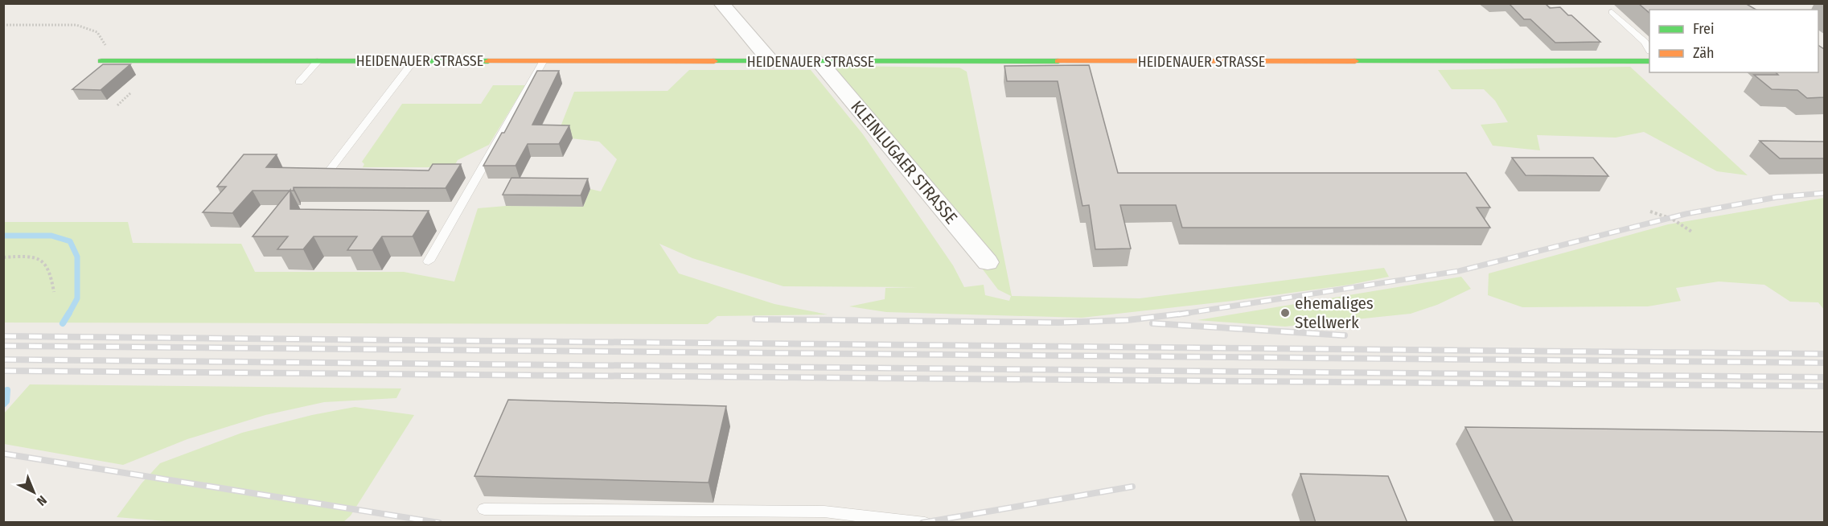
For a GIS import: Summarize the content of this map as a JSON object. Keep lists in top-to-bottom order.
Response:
{
  "streets": {
    "street": ["HEIDENAUER STRASSE", "KLEINLUGAER STRASSE"]
  },
  "crossings": [
    ["HEIDENAUER STRASSE", "KLEINLUGAER STRASSE"]
  ],
  "places": ["ehemaliges Stellwerk"],
  "legend": ["Frei", "Zäh"],
  "north": "bottom right"
}
